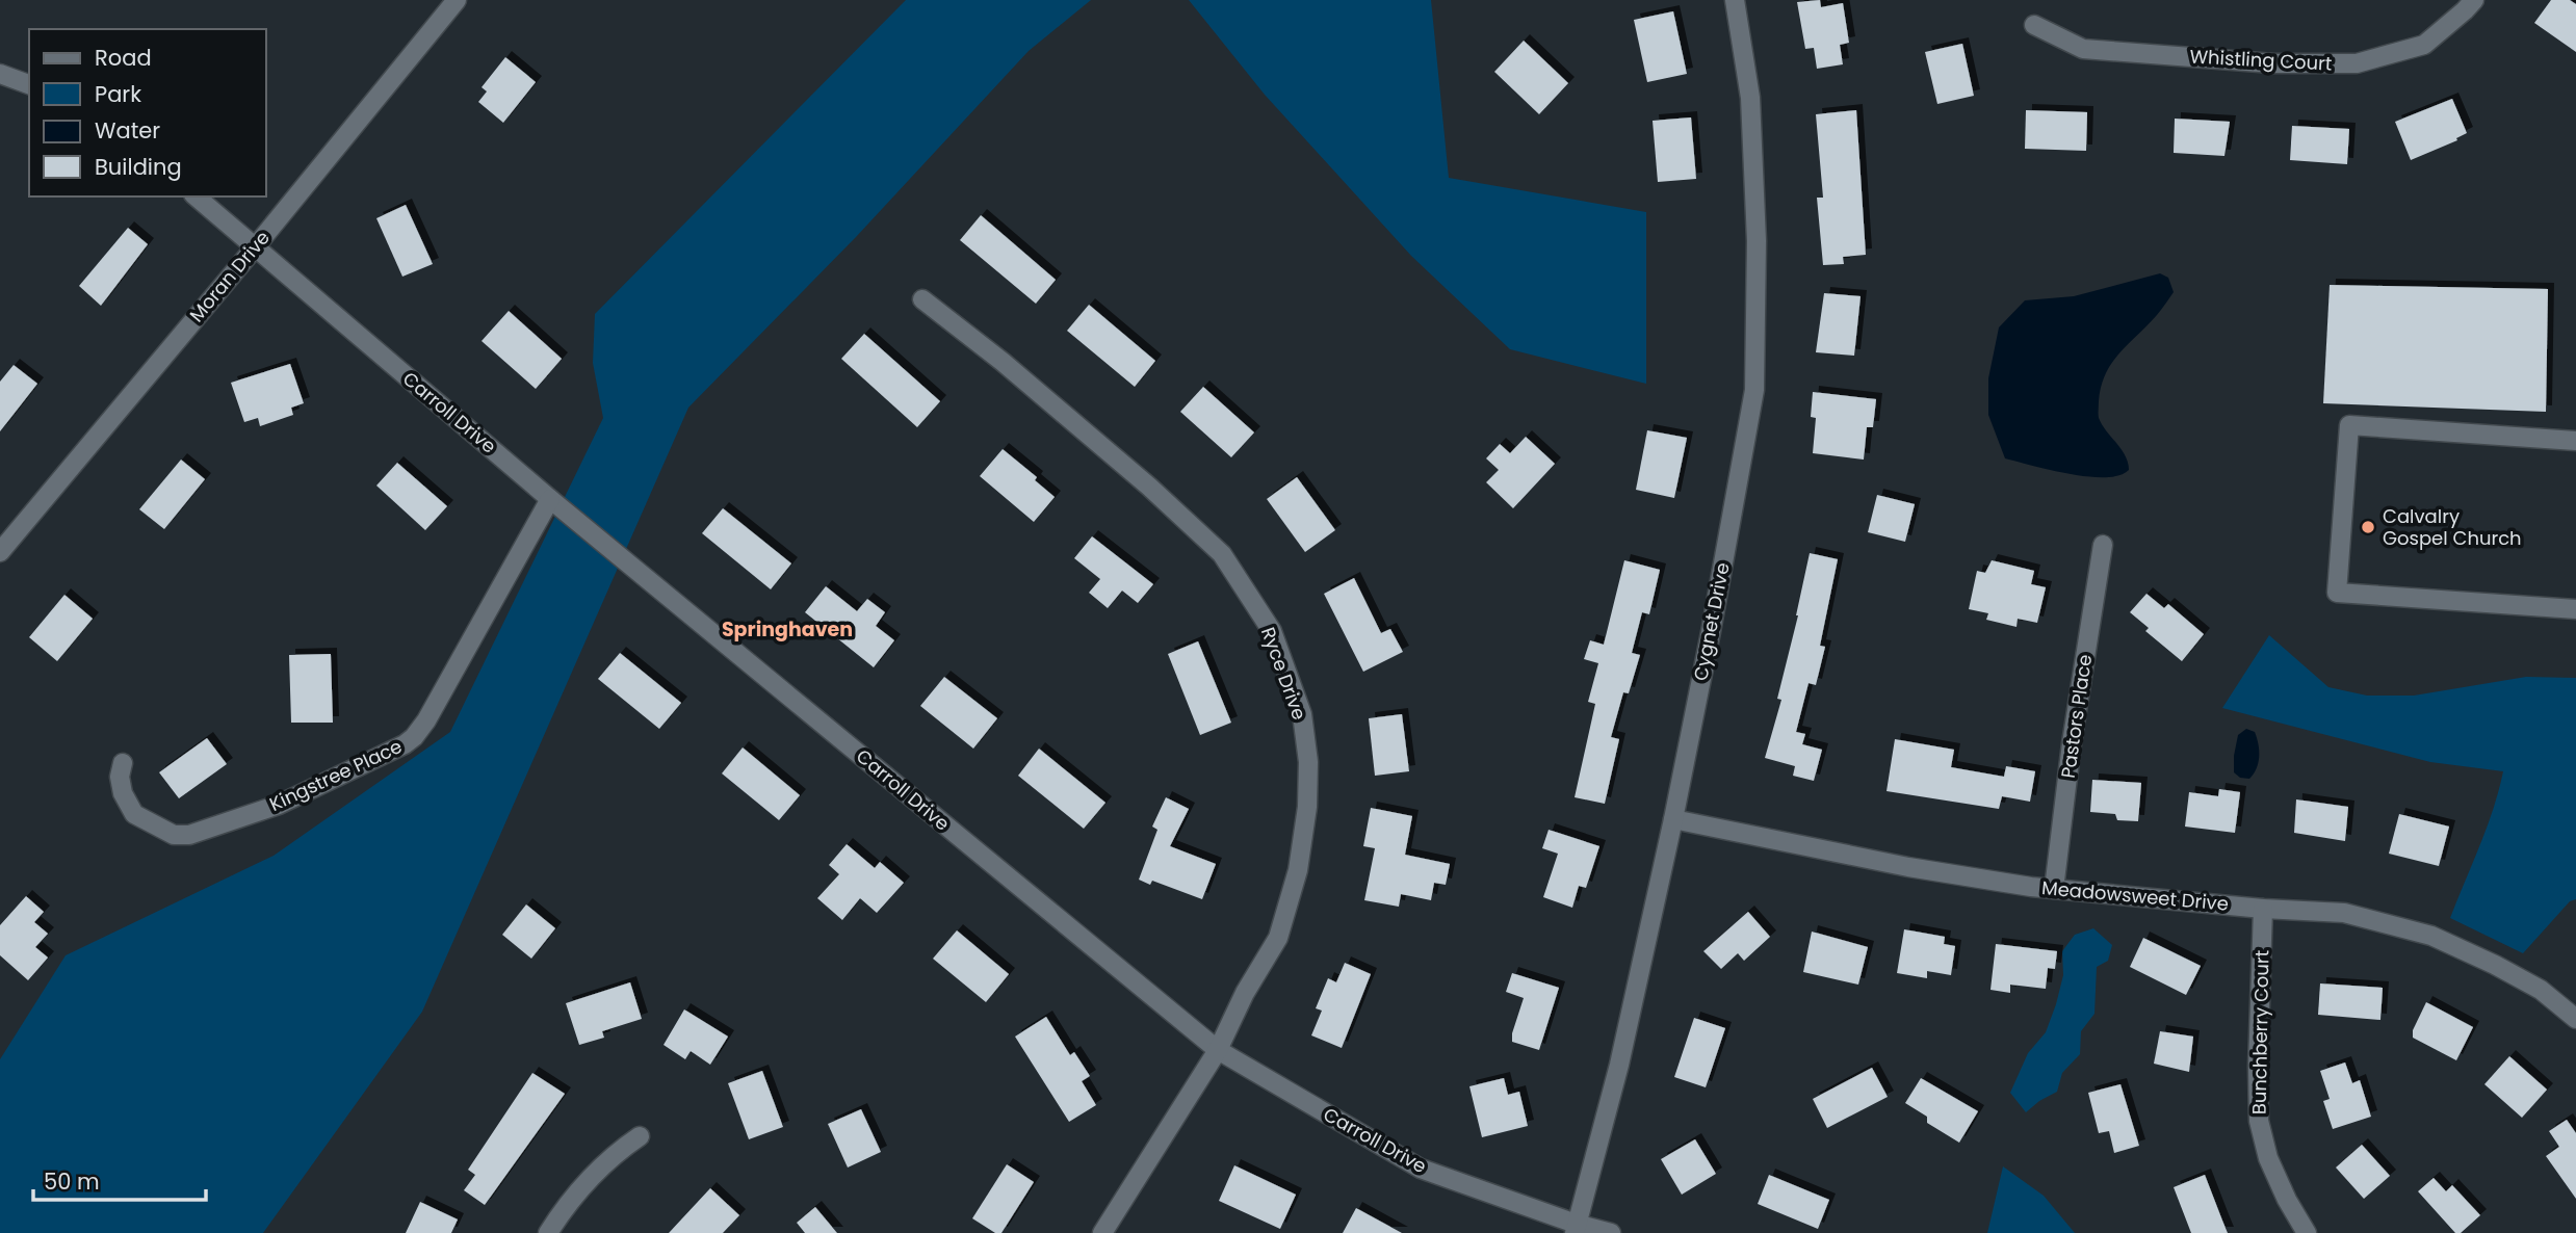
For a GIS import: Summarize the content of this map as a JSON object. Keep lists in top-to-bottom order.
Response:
{
  "streets": {
    "street": [
      "Whistling Court",
      "Moran Drive",
      "Carroll Drive",
      "Cygnet Drive",
      "Ryce Drive",
      "Pastors Place",
      "Kingstree Place",
      "Meadowsweet Drive",
      "Bunchberry Court"
    ]
  },
  "crossings": [
    ["Moran Drive", "Carroll Drive"],
    ["Carroll Drive", "Cygnet Drive"],
    ["Carroll Drive", "Ryce Drive"],
    ["Carroll Drive", "Kingstree Place"],
    ["Cygnet Drive", "Meadowsweet Drive"],
    ["Pastors Place", "Meadowsweet Drive"],
    ["Meadowsweet Drive", "Bunchberry Court"]
  ],
  "districts": ["Springhaven"],
  "places": ["Calvalry Gospel Church"],
  "legend": [
    "Road",
    "Park",
    "Water",
    "Building"
  ],
  "scale_bar": "50 m"
}
